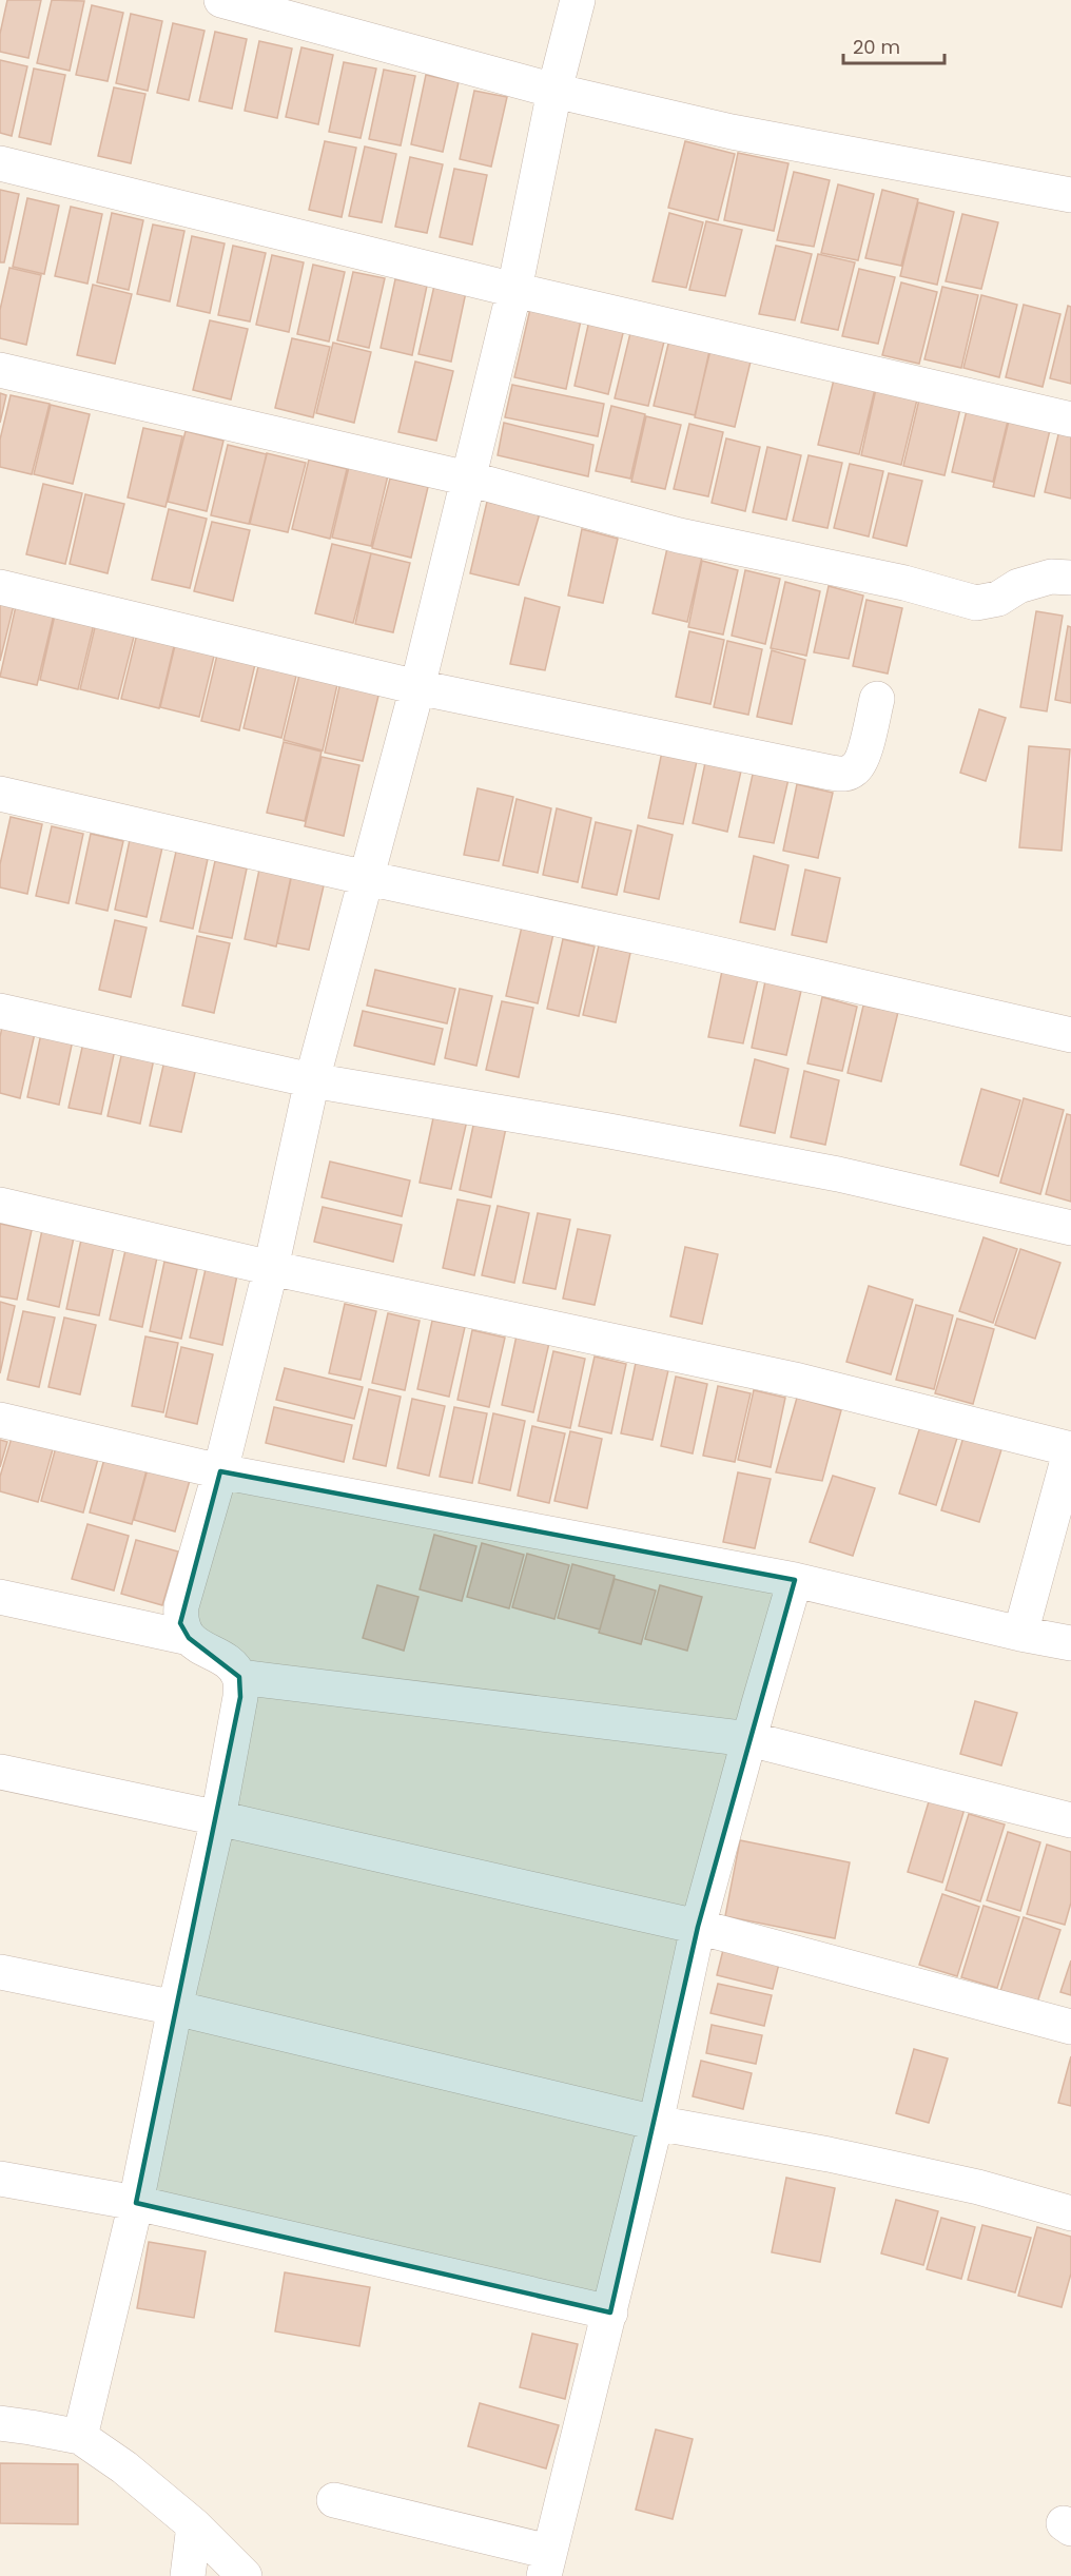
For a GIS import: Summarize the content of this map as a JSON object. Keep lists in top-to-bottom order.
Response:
{
  "scale_bar": "20 m"
}
